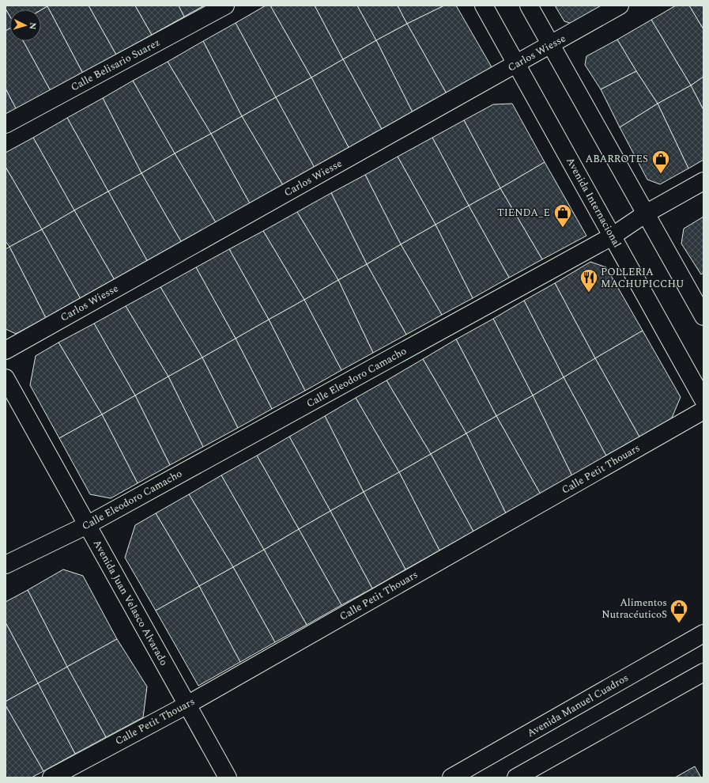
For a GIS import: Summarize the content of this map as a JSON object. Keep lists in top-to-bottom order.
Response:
{
  "streets": {
    "street": [
      "Carlos Wiesse",
      "Calle Belisario Suarez",
      "Avenida Internacional",
      "Calle Eleodoro Camacho",
      "Calle Petit Thouars",
      "Avenida Juan Velasco Alvarado",
      "Avenida Manuel Cuadros"
    ]
  },
  "crossings": [
    ["Carlos Wiesse", "Avenida Internacional"],
    ["Avenida Internacional", "Calle Eleodoro Camacho"],
    ["Calle Eleodoro Camacho", "Avenida Juan Velasco Alvarado"],
    ["Calle Petit Thouars", "Avenida Juan Velasco Alvarado"]
  ],
  "places": {
    "shop": ["ABARROTES", "TIENDA_E", "Alimentos NutracéuticoS"],
    "restaurant": ["POLLERIA MACHUPICCHU"]
  },
  "north": "right"
}
